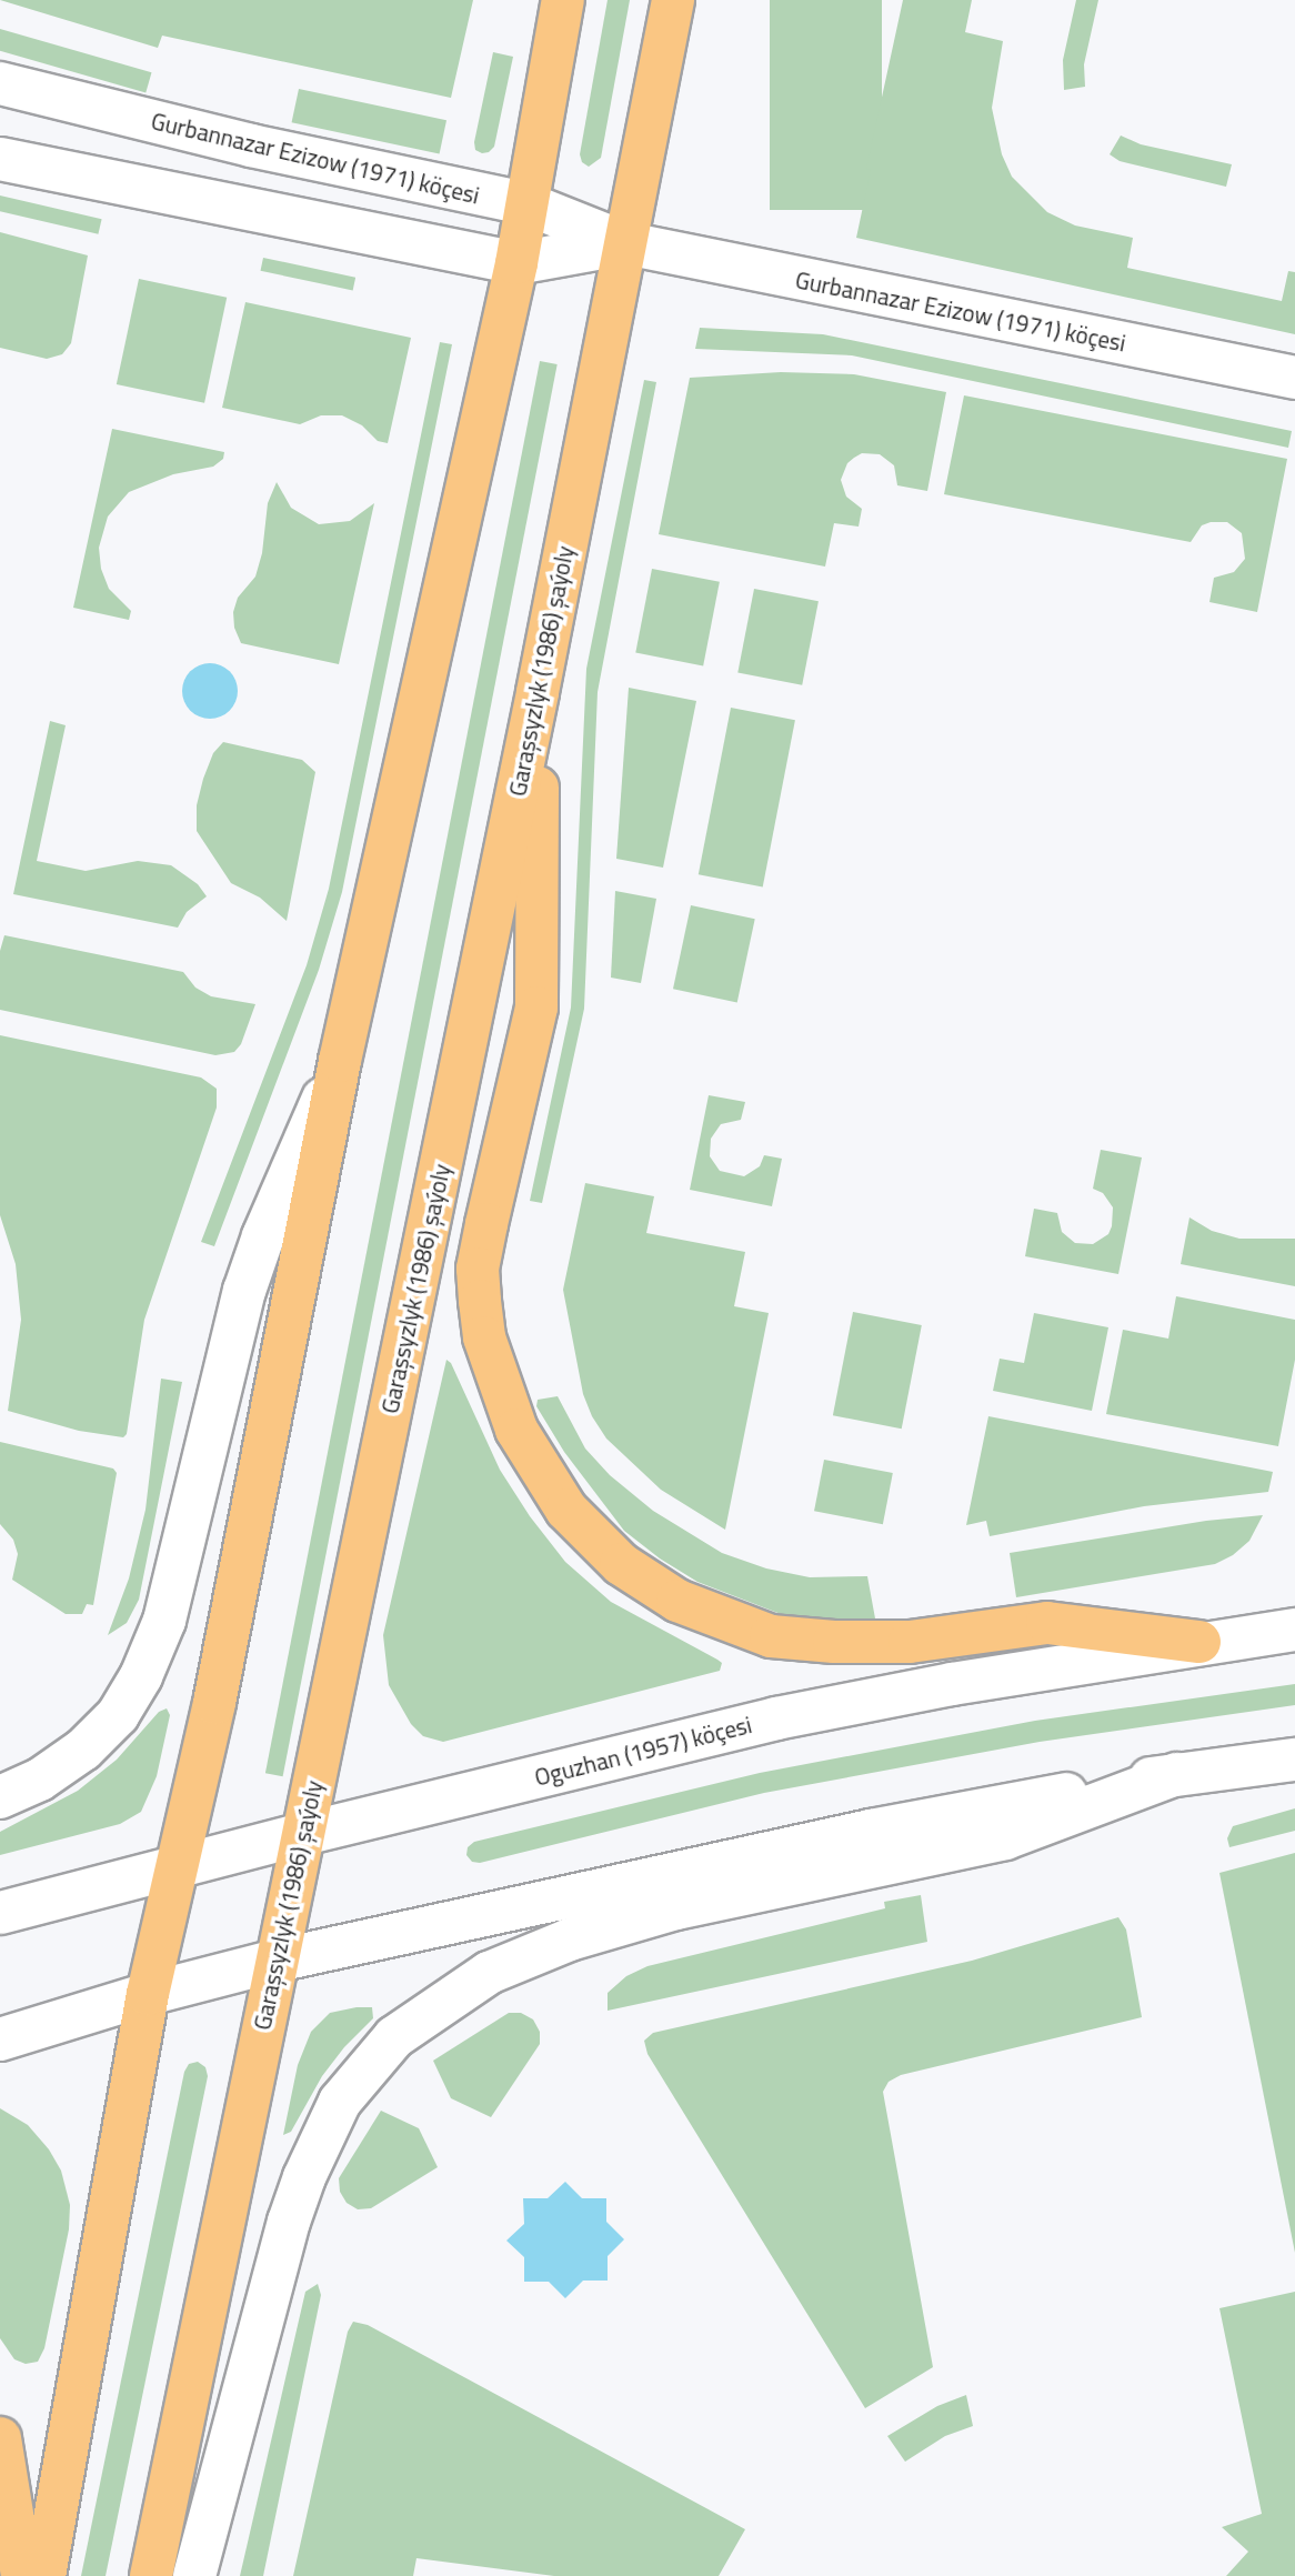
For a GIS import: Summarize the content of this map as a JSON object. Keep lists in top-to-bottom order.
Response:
{
  "streets": {
    "main road": ["Gurbannazar Ezizow (1971) köçesi", "Garaşsyzlyk (1986) şaýoly", "Oguzhan (1957) köçesi"]
  },
  "crossings": [
    ["Gurbannazar Ezizow (1971) köçesi", "Garaşsyzlyk (1986) şaýoly"],
    ["Garaşsyzlyk (1986) şaýoly", "Oguzhan (1957) köçesi"]
  ]
}
